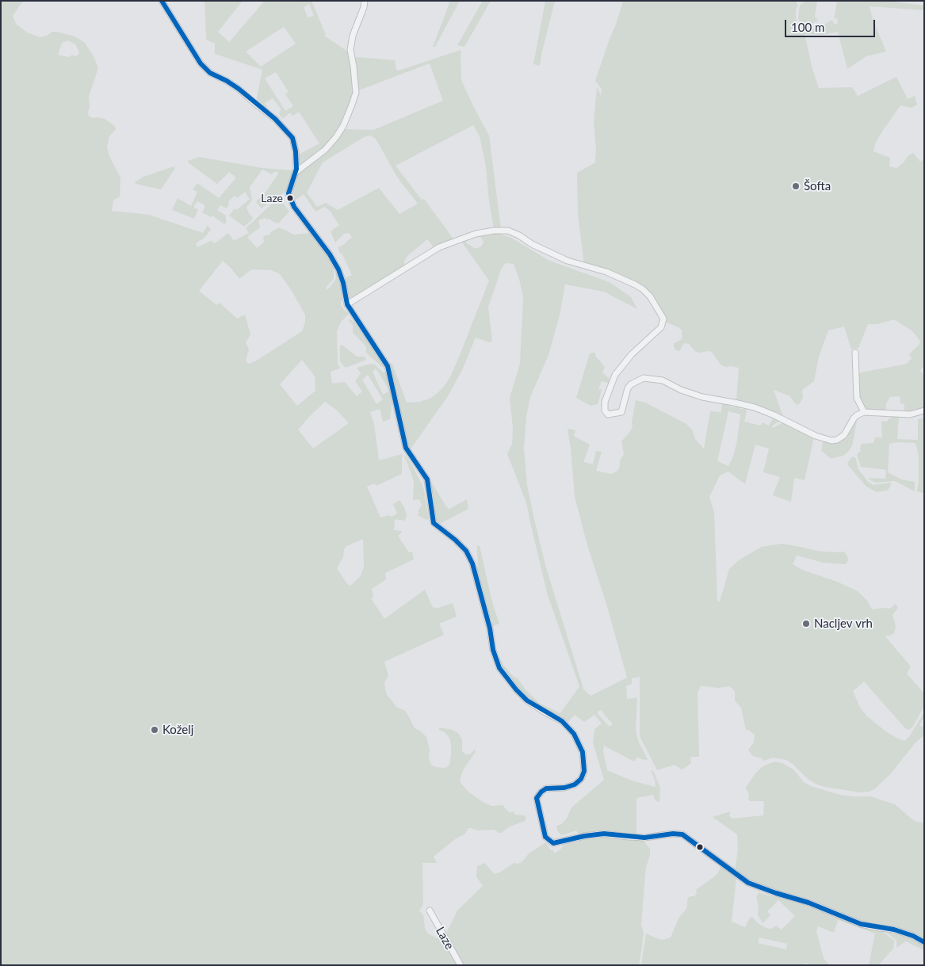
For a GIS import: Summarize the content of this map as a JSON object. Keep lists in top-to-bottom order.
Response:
{
  "streets": {
    "street": ["Laze"]
  },
  "places": [
    "Šofta",
    "Laze",
    "Nacljev vrh",
    "Koželj"
  ],
  "scale_bar": "100 m"
}
